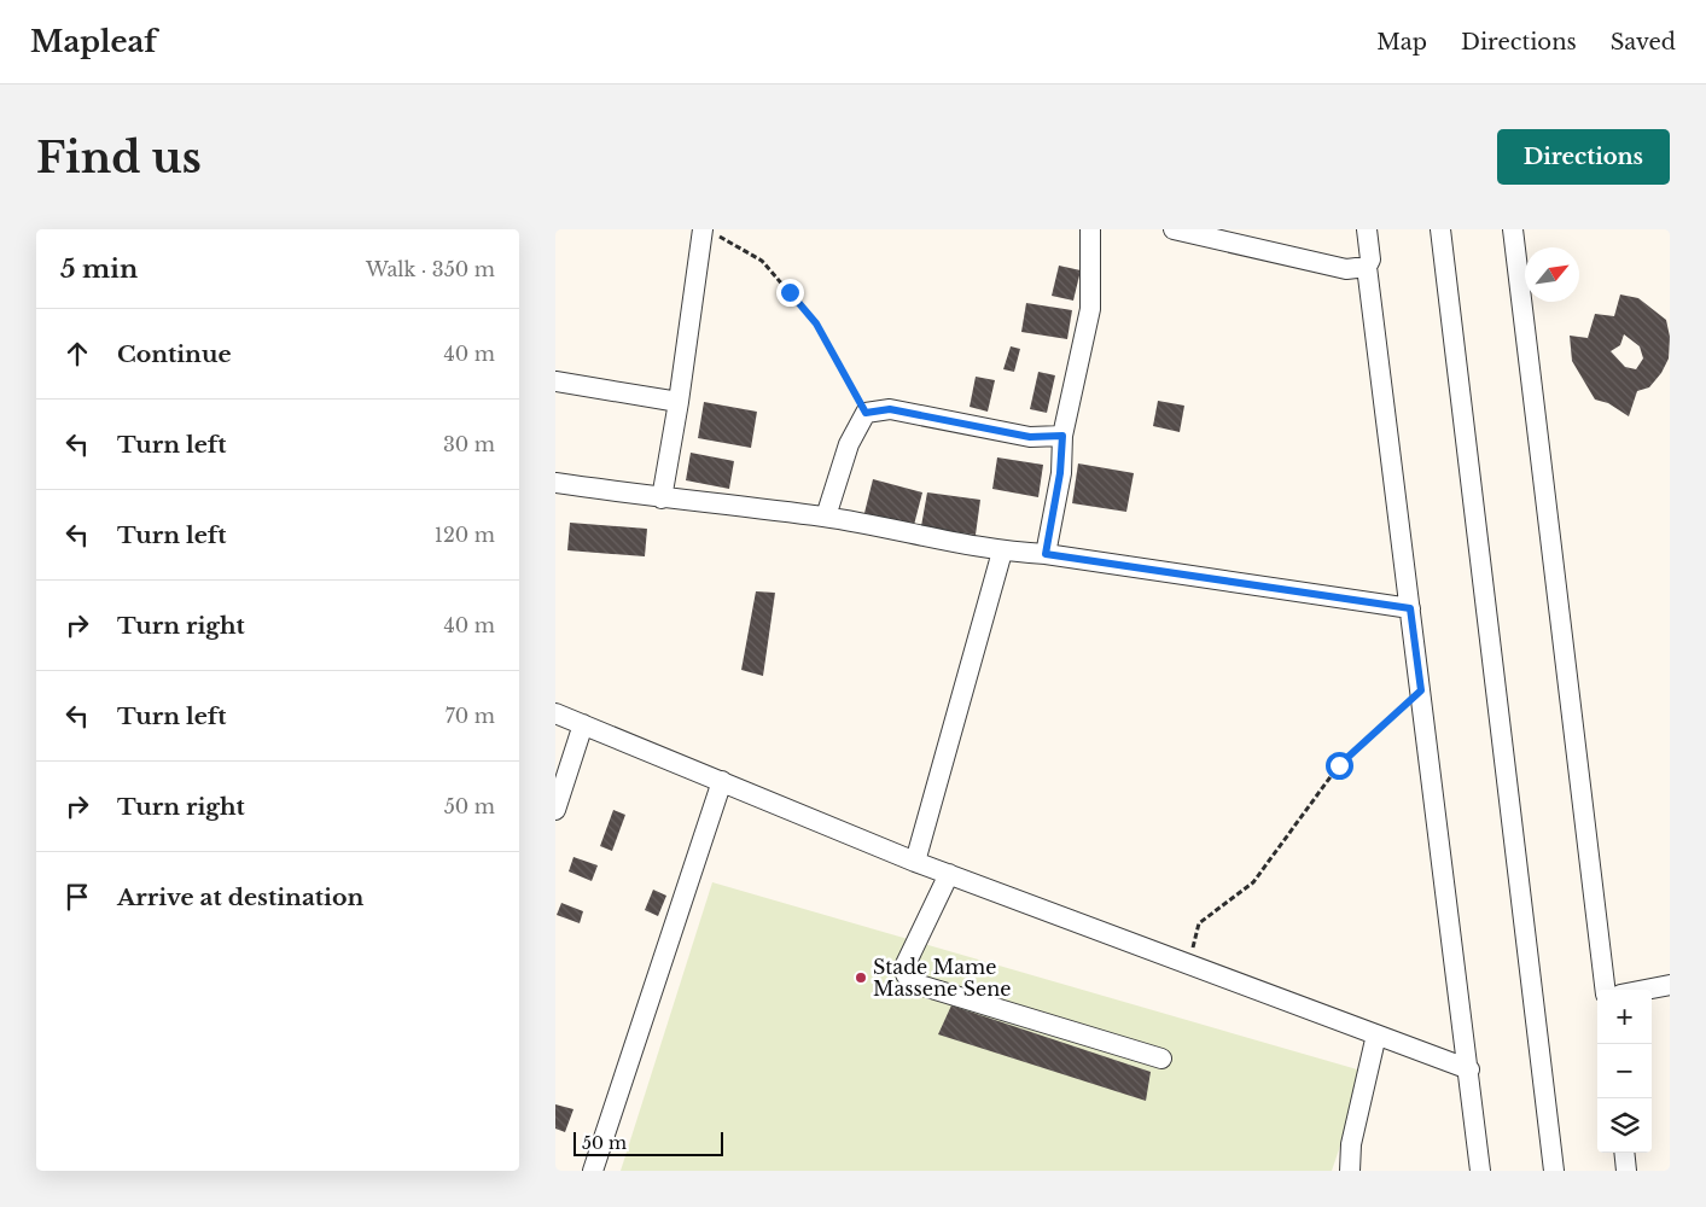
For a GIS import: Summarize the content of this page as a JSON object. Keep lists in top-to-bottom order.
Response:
{
  "places": ["Stade Mame Massene Sene"],
  "scale_bar": "50 m",
  "north": "top right",
  "page": {
    "header": "Mapleaf",
    "nav": ["Map", "Directions", "Saved"],
    "buttons": "Directions",
    "title": "Find us",
    "heading": ["5 min", "Walk · 350 m"],
    "list": [
      ["Continue", "40 m"],
      ["Turn left", "30 m"],
      ["Turn left", "120 m"],
      ["Turn right", "40 m"],
      ["Turn left", "70 m"],
      ["Turn right", "50 m"],
      "Arrive at destination"
    ],
    "map_buttons": ["+", "−"],
    "scale": "50 m"
  }
}
